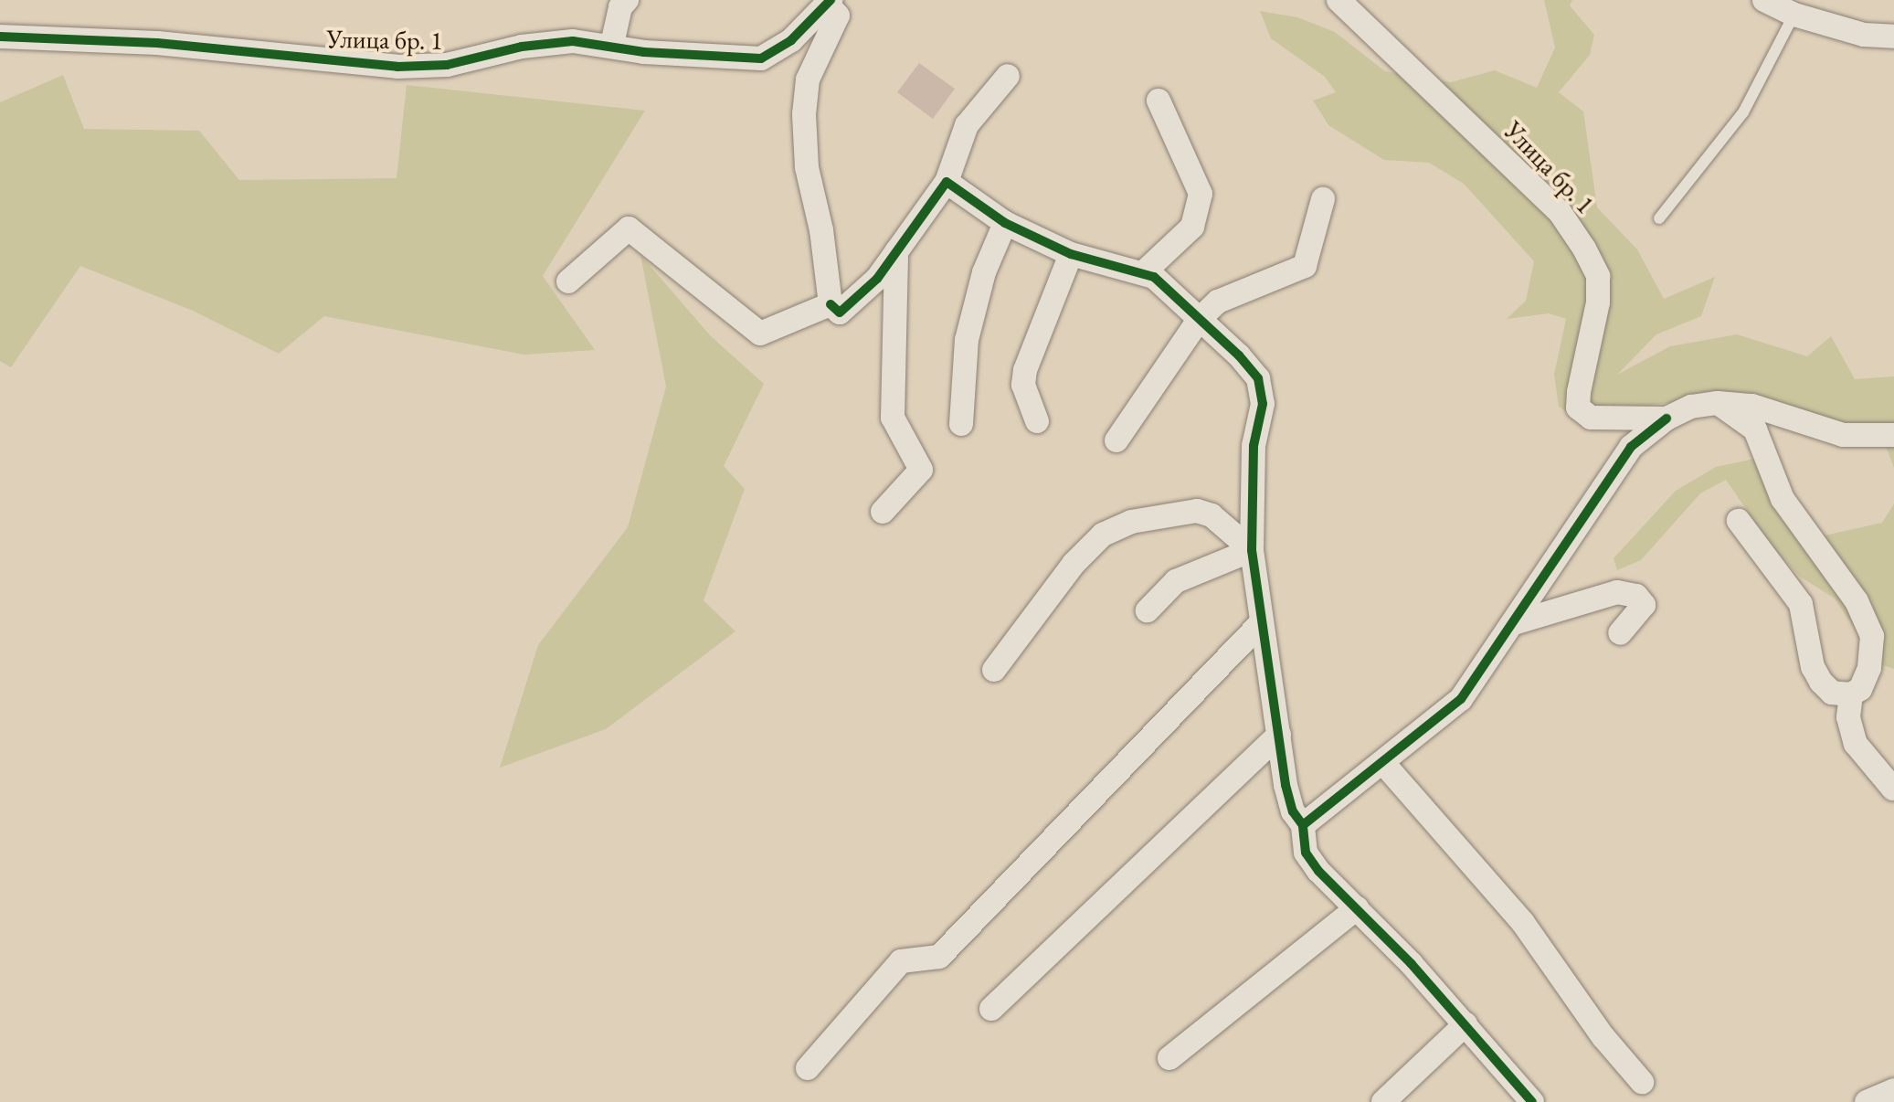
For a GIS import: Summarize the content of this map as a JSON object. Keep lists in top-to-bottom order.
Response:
{
  "streets": {
    "street": ["Улица бр. 1"]
  }
}
